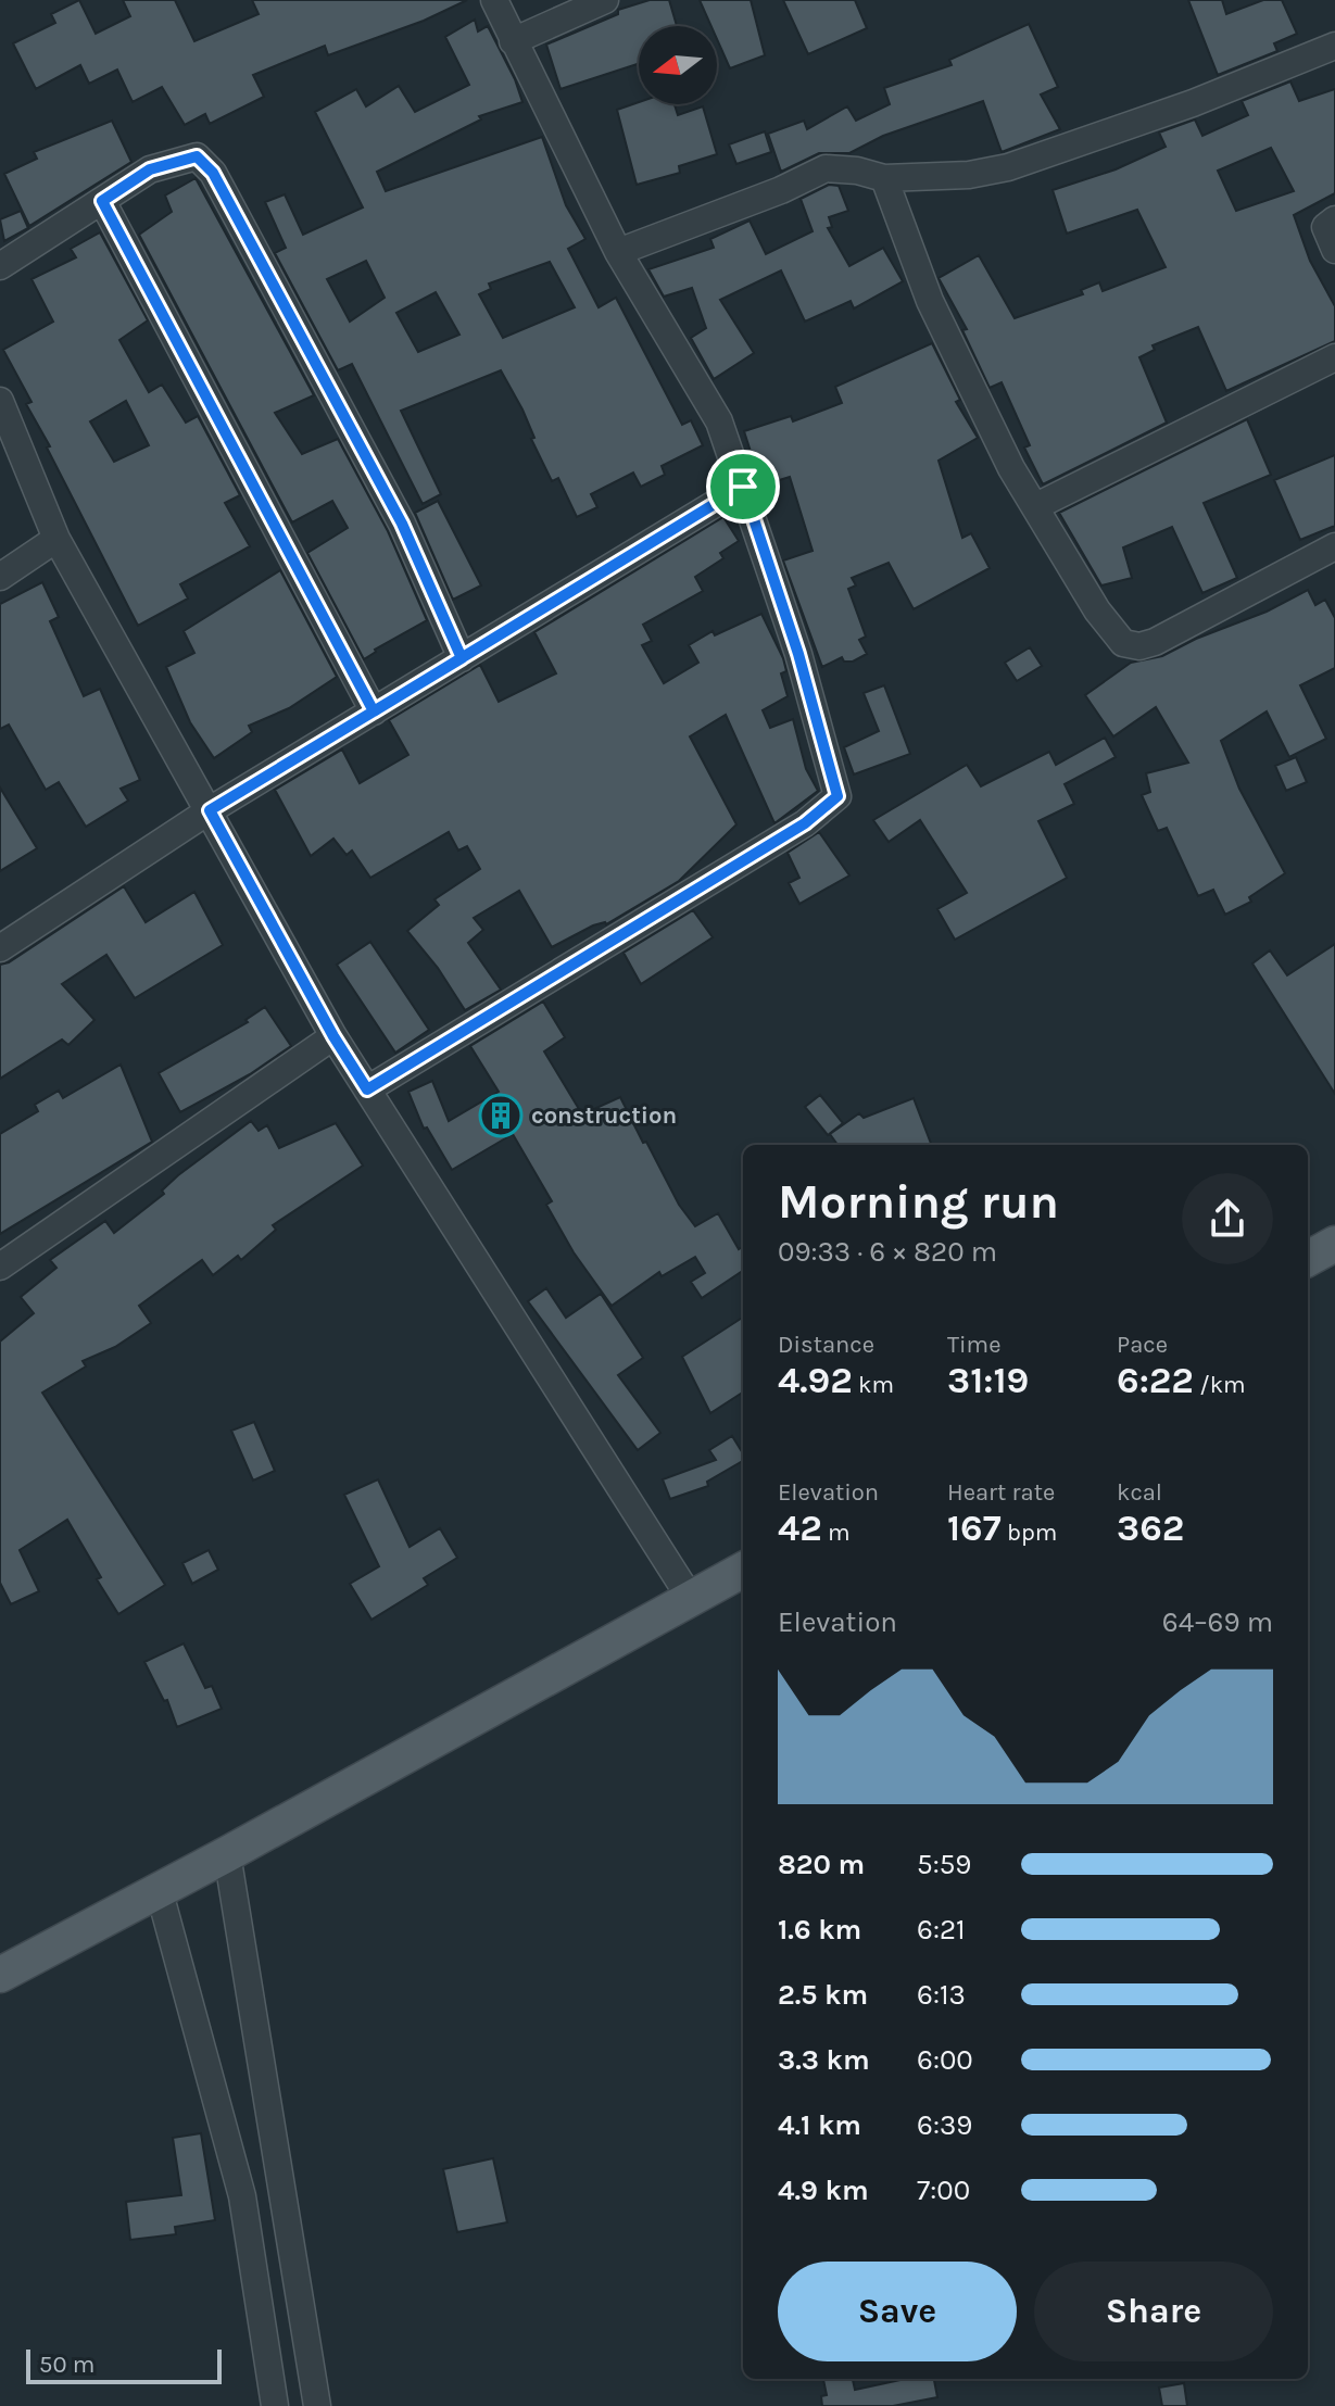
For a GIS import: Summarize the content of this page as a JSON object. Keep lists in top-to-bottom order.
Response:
{
  "places": {
    "building": ["construction"]
  },
  "scale_bar": "50 m",
  "north": "left",
  "page": {
    "heading": ["Morning run", "09:33 · 6 × 820 m"],
    "stats": [
      ["Distance", "4.92 km"],
      ["Time", "31:19"],
      ["Pace", "6:22 /km"],
      ["Elevation", "42 m"],
      ["Heart rate", "167 bpm"],
      ["kcal", "362"]
    ],
    "chart": ["Elevation", "64–69 m"],
    "list": [
      {
        "name": "820 m",
        "note": "5:59"
      },
      {
        "name": "1.6 km",
        "note": "6:21"
      },
      {
        "name": "2.5 km",
        "note": "6:13"
      },
      {
        "name": "3.3 km",
        "note": "6:00"
      },
      {
        "name": "4.1 km",
        "note": "6:39"
      },
      {
        "name": "4.9 km",
        "note": "7:00"
      }
    ],
    "buttons": ["Save", "Share"],
    "scale": "50 m"
  }
}
